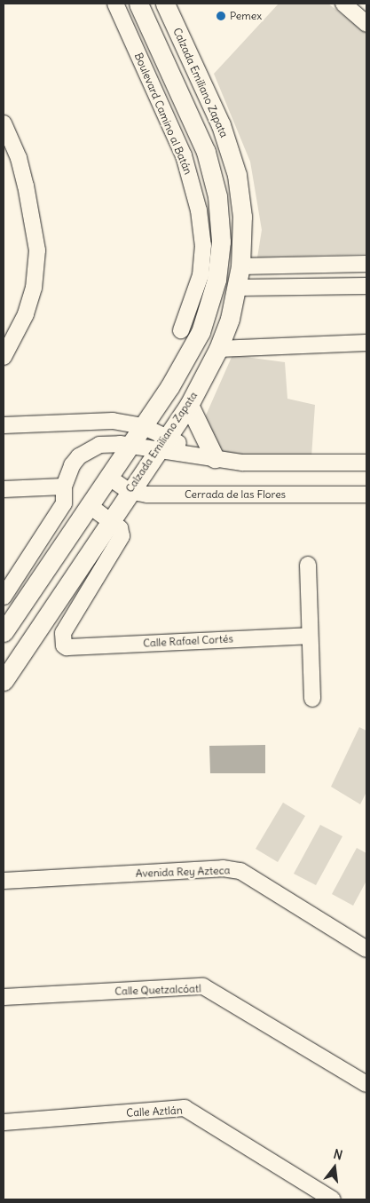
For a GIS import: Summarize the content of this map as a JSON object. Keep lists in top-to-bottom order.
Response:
{
  "streets": {
    "main road": ["Calzada Emiliano Zapata"],
    "street": [
      "Boulevard Camino al Batán",
      "Cerrada de las Flores",
      "Calle Rafael Cortés",
      "Avenida Rey Azteca",
      "Calle Quetzalcóatl",
      "Calle Aztlán"
    ]
  },
  "crossings": [
    ["Calzada Emiliano Zapata", "Cerrada de las Flores"],
    ["Calzada Emiliano Zapata", "Calle Rafael Cortés"]
  ],
  "places": ["Pemex"],
  "north": "top"
}
